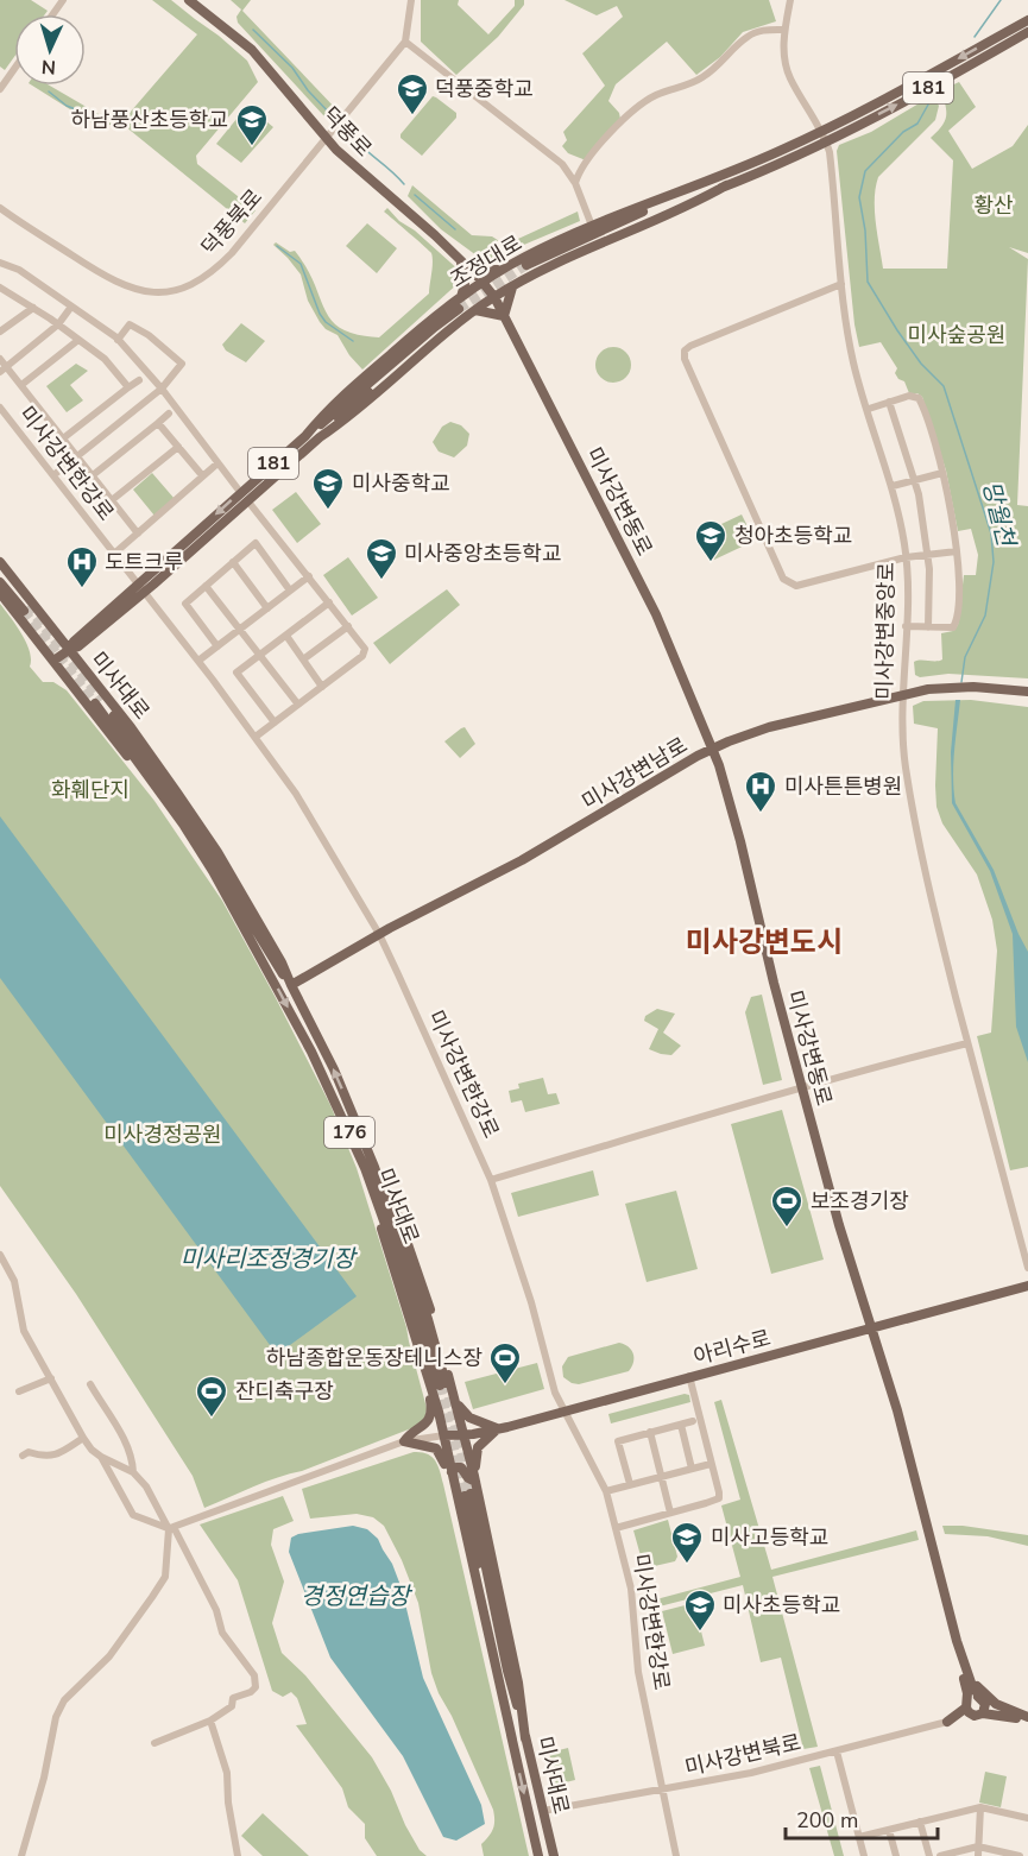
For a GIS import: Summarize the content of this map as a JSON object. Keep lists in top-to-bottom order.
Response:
{
  "streets": {
    "main road": [
      "181",
      "덕풍로",
      "조정대로",
      "미사강변동로",
      "미사대로",
      "미사강변남로",
      "176",
      "아리수로"
    ],
    "street": [
      "덕풍북로",
      "미사강변한강로",
      "미사강변중앙로",
      "미사강변북로"
    ]
  },
  "crossings": [
    ["덕풍로", "덕풍북로"],
    ["덕풍로", "조정대로"],
    ["덕풍로", "미사강변동로"],
    ["조정대로", "미사강변한강로"],
    ["조정대로", "미사강변동로"],
    ["조정대로", "미사강변중앙로"],
    ["조정대로", "미사대로"],
    ["미사강변한강로", "미사강변남로"],
    ["미사강변한강로", "아리수로"],
    ["미사강변한강로", "미사강변북로"],
    ["미사강변동로", "미사강변남로"],
    ["미사강변동로", "아리수로"],
    ["미사강변중앙로", "미사강변남로"],
    ["미사대로", "미사강변남로"],
    ["미사대로", "미사강변북로"]
  ],
  "districts": ["미사강변도시"],
  "water": ["망월천", "미사리조정경기장", "경정연습장"],
  "parks": [
    "황산",
    "미사숲공원",
    "화훼단지",
    "미사경정공원"
  ],
  "places": {
    "school or university": [
      "덕풍중학교",
      "하남풍산초등학교",
      "미사중학교",
      "청아초등학교",
      "미사중앙초등학교",
      "미사고등학교",
      "미사초등학교"
    ],
    "hospital": ["도트크루", "미사튼튼병원"],
    "sports": ["보조경기장", "하남종합운동장테니스장", "잔디축구장"]
  },
  "scale_bar": "200 m",
  "north": "bottom"
}
